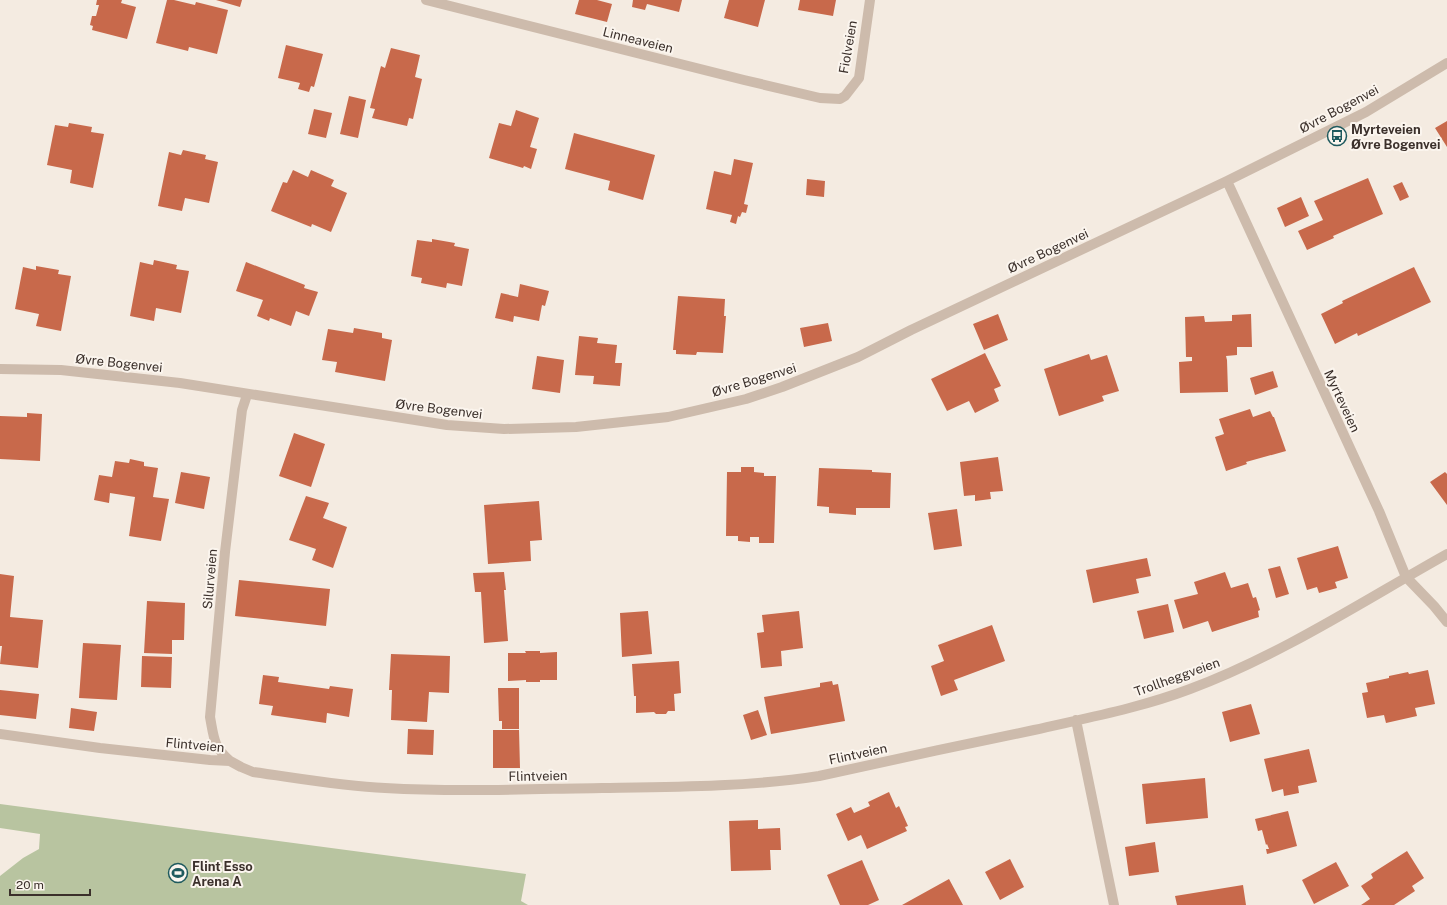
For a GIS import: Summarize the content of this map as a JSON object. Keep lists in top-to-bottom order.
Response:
{
  "streets": {
    "street": [
      "Linneaveien",
      "Fiolveien",
      "Øvre Bogenvei",
      "Myrteveien",
      "Silurveien",
      "Trollheggveien",
      "Flintveien"
    ]
  },
  "crossings": [
    ["Linneaveien", "Fiolveien"],
    ["Øvre Bogenvei", "Myrteveien"],
    ["Øvre Bogenvei", "Silurveien"],
    ["Myrteveien", "Trollheggveien"],
    ["Silurveien", "Flintveien"],
    ["Trollheggveien", "Flintveien"]
  ],
  "places": {
    "bus stop": ["Myrteveien Øvre Bogenvei"],
    "sports": ["Flint Esso Arena A"]
  },
  "scale_bar": "20 m"
}
